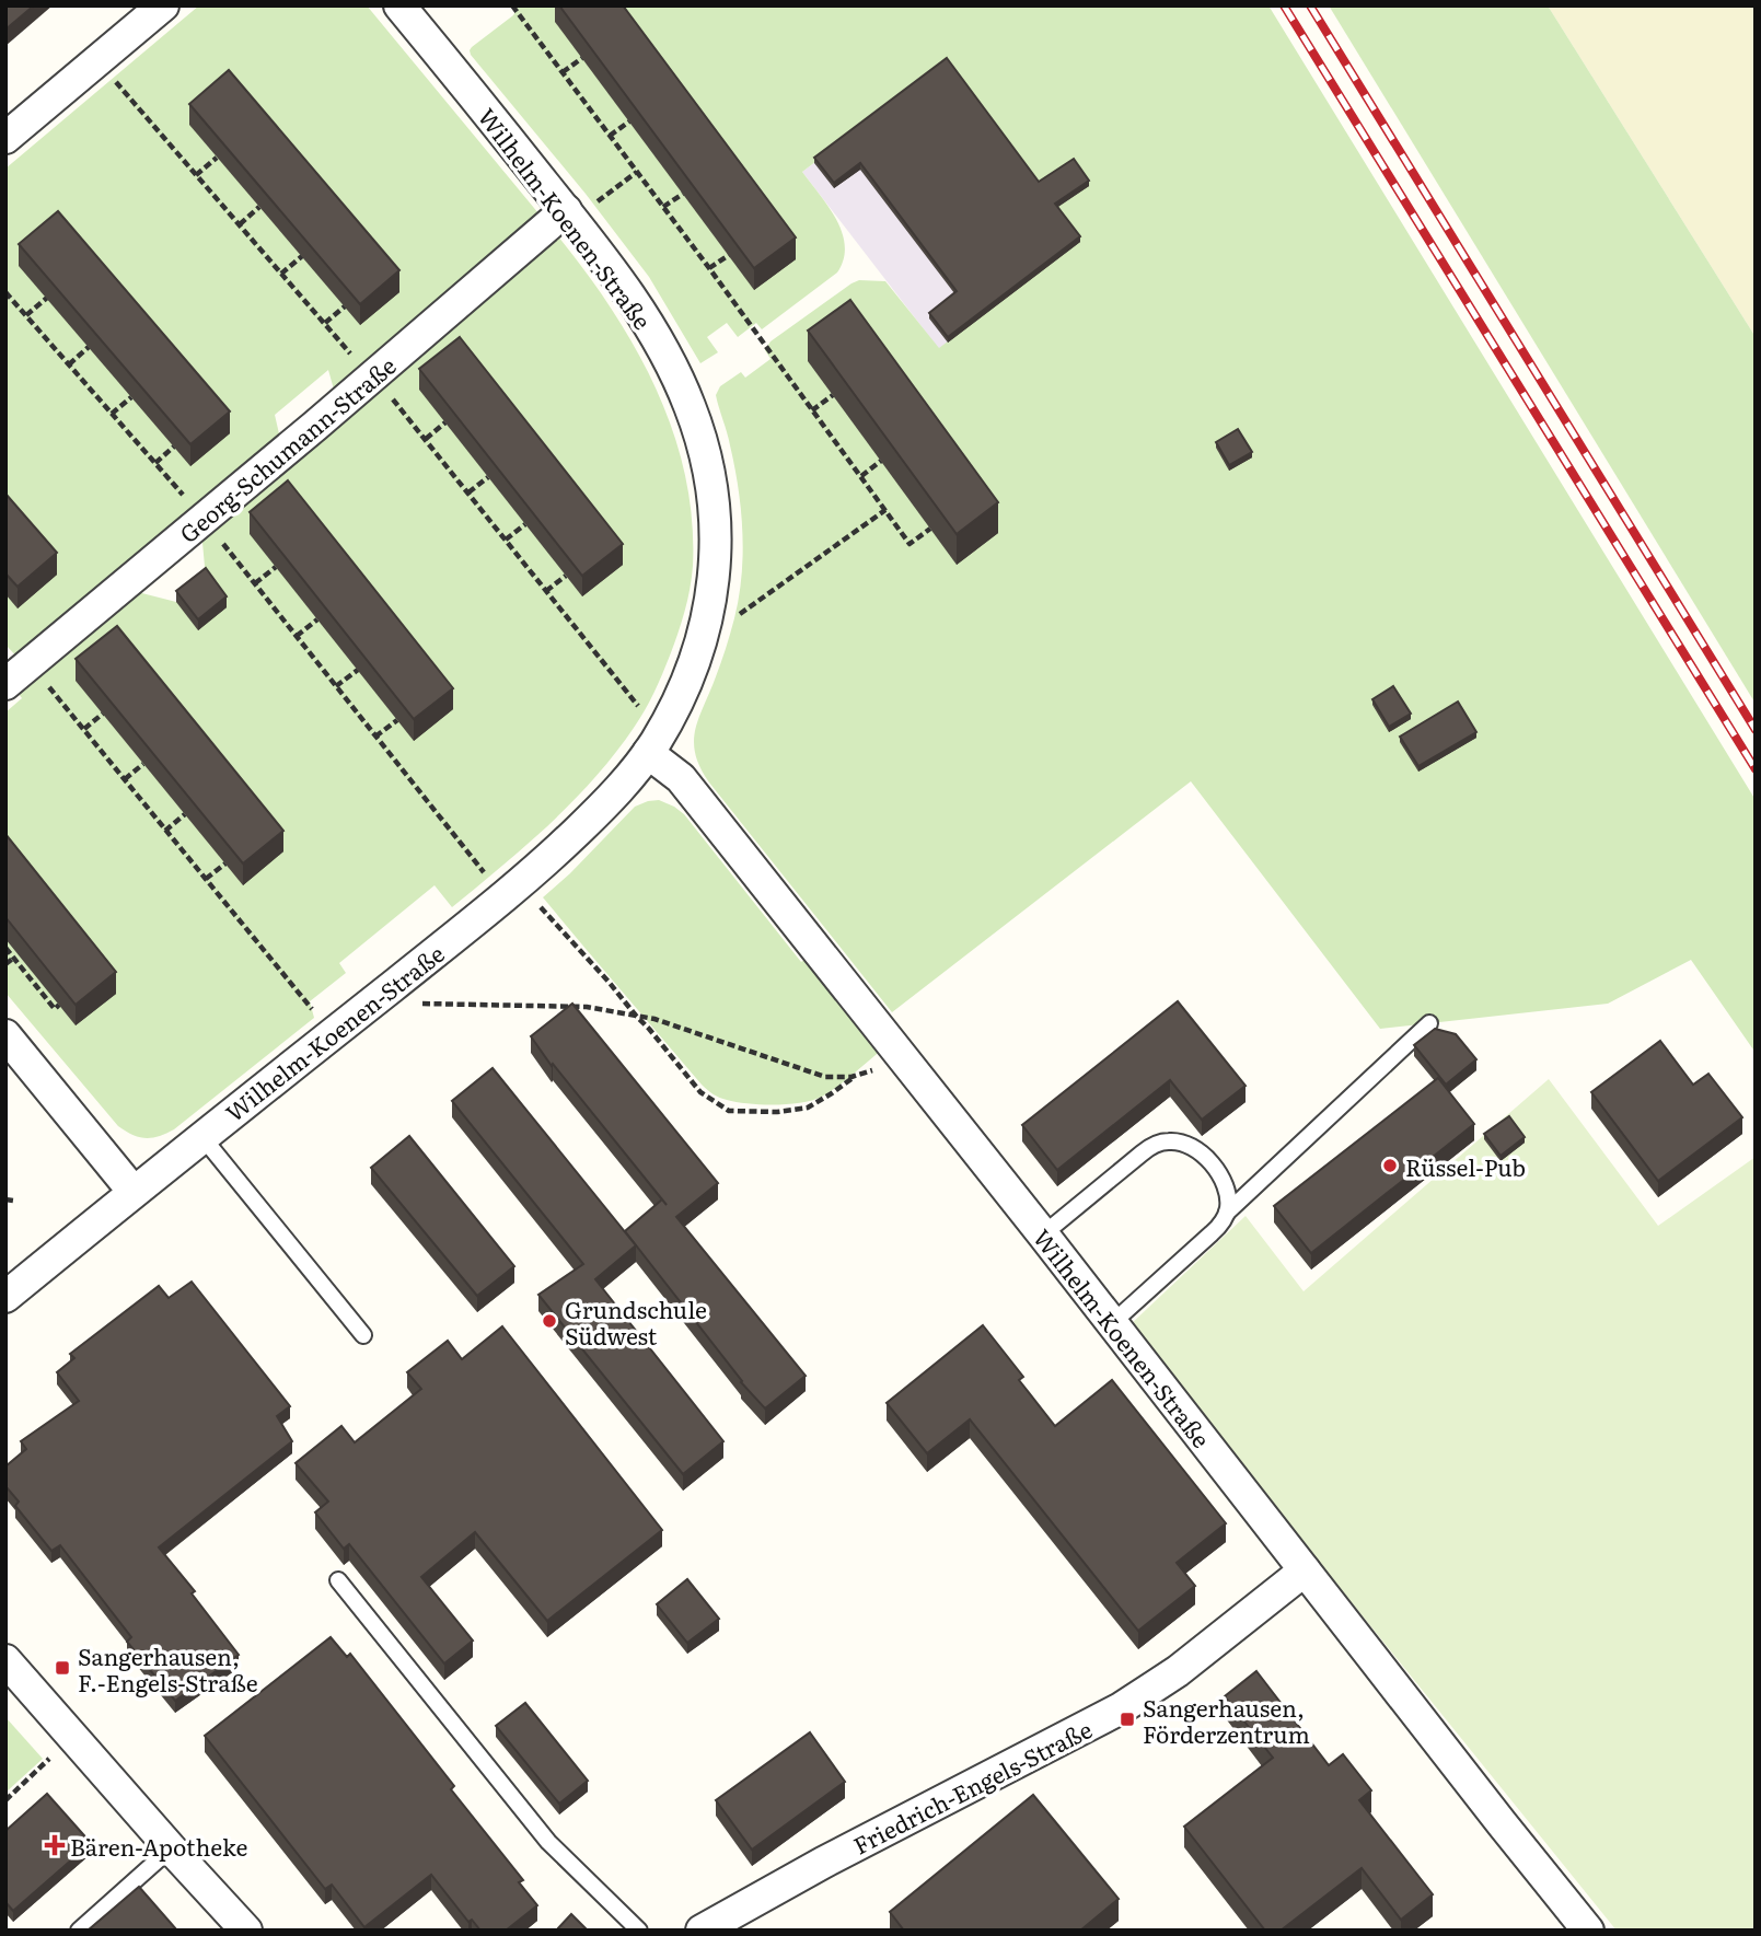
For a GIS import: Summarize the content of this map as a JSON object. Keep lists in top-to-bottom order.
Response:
{
  "streets": {
    "street": ["Wilhelm-Koenen-Straße", "Georg-Schumann-Straße", "Friedrich-Engels-Straße"]
  },
  "crossings": [
    ["Wilhelm-Koenen-Straße", "Georg-Schumann-Straße"],
    ["Wilhelm-Koenen-Straße", "Friedrich-Engels-Straße"]
  ],
  "places": {
    "other": ["Rüssel-Pub", "Grundschule Südwest"],
    "transit": ["Sangerhausen, F.-Engels-Straße", "Sangerhausen, Förderzentrum"],
    "health": ["Bären-Apotheke"]
  }
}
